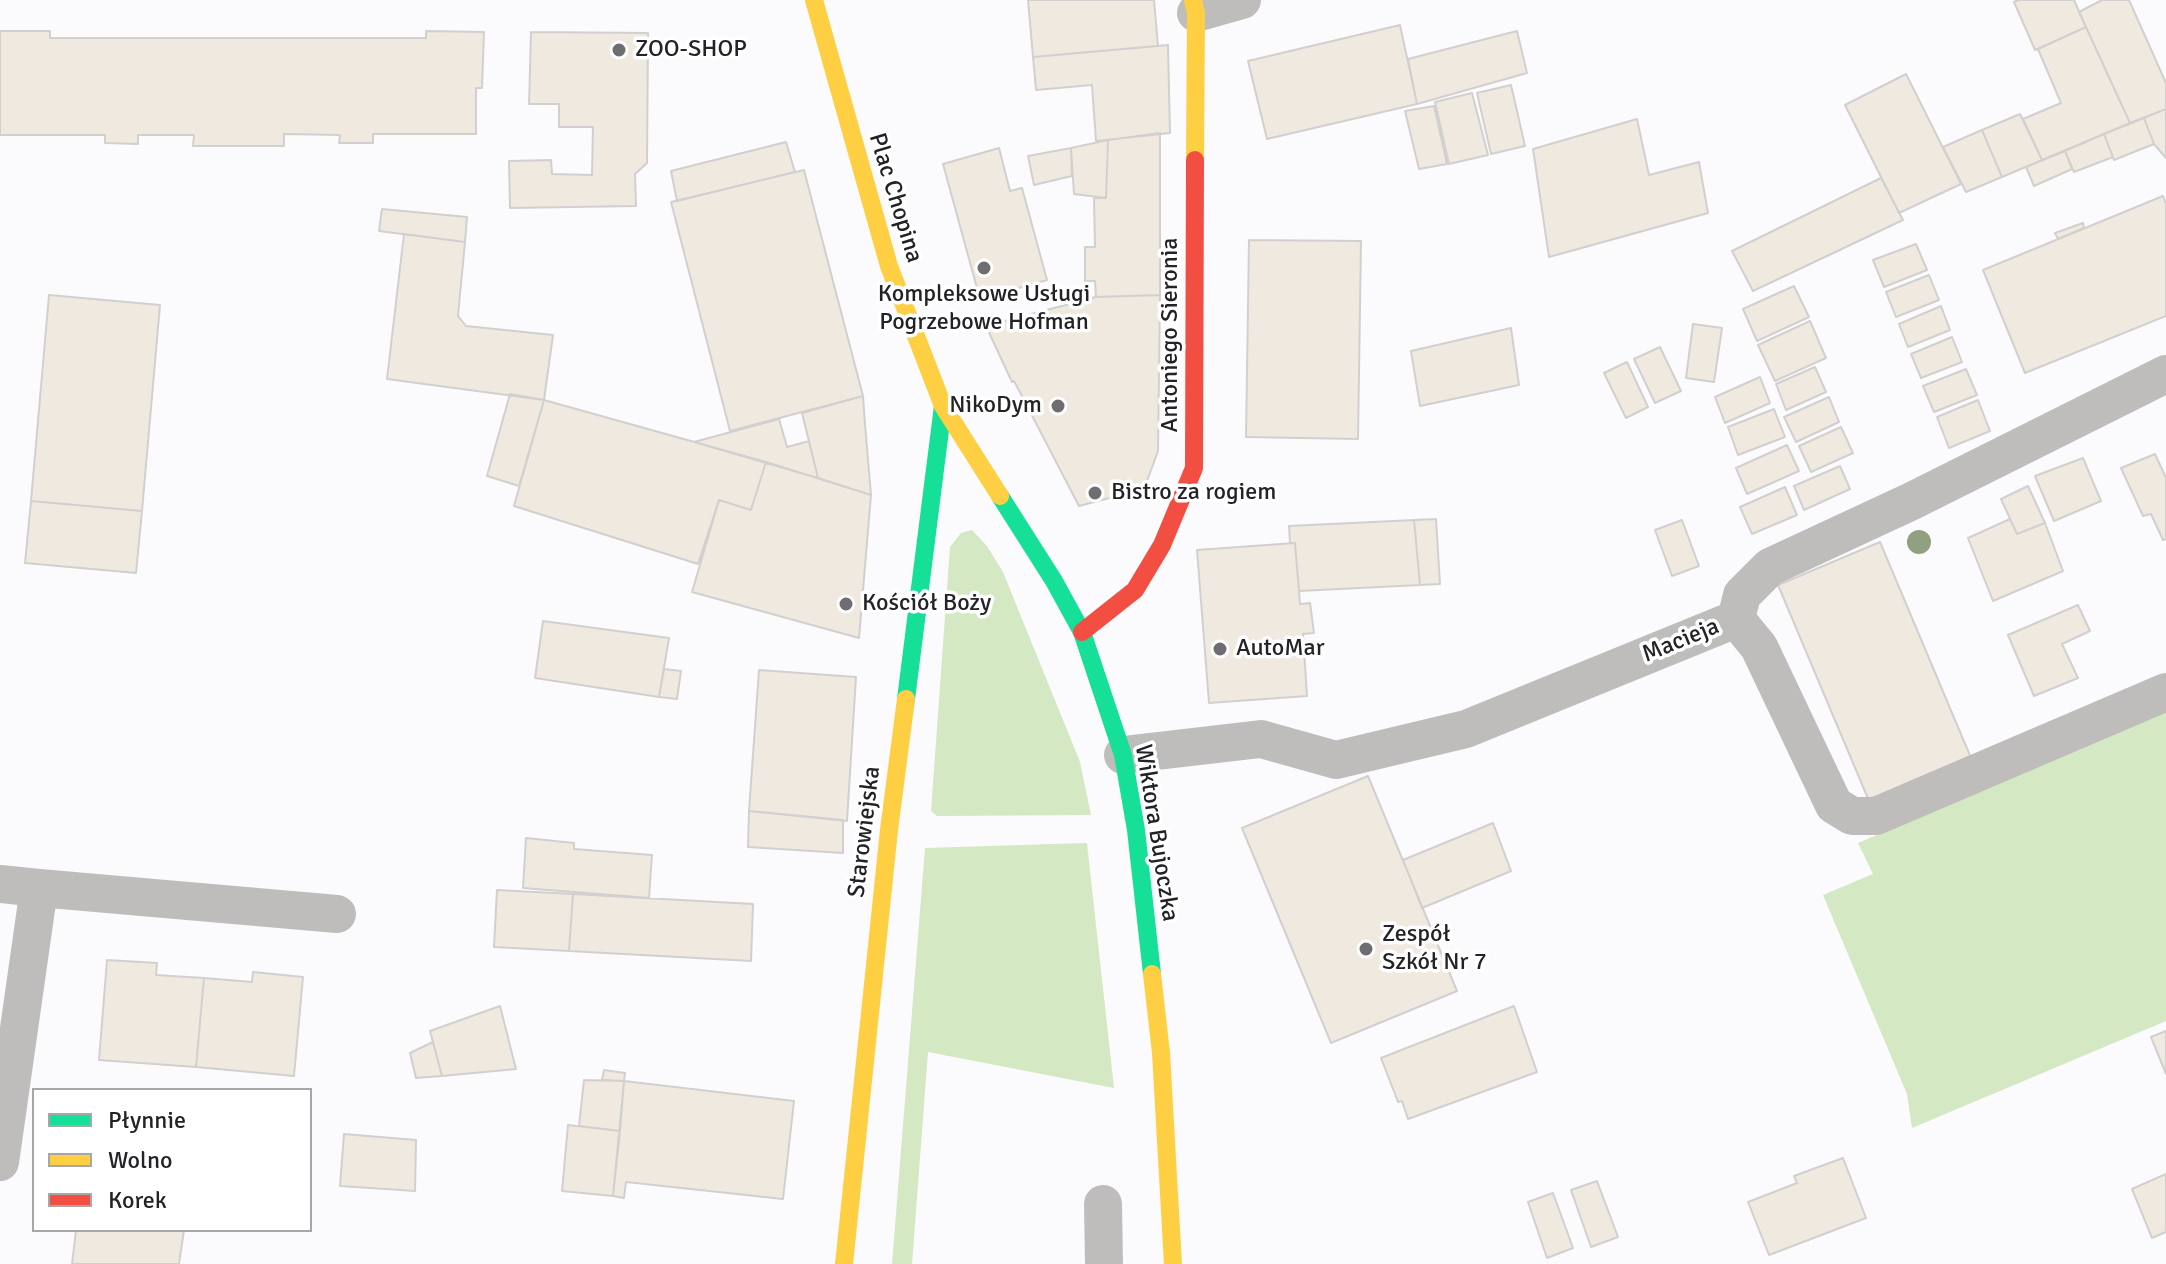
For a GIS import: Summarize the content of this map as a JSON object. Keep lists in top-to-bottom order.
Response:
{
  "streets": {
    "street": [
      "Plac Chopina",
      "Antoniego Sieronia",
      "Starowiejska",
      "Wiktora Bujoczka"
    ],
    "lane": ["Macieja"]
  },
  "crossings": [
    ["Plac Chopina", "Starowiejska"],
    ["Plac Chopina", "Wiktora Bujoczka"],
    ["Antoniego Sieronia", "Wiktora Bujoczka"],
    ["Macieja", "Wiktora Bujoczka"],
    ["Starowiejska", "Wiktora Bujoczka"]
  ],
  "places": [
    "ZOO-SHOP",
    "Kompleksowe Usługi Pogrzebowe Hofman",
    "NikoDym",
    "Bistro za rogiem",
    "Kościół Boży",
    "AutoMar",
    "Zespół Szkół Nr 7"
  ],
  "legend": ["Płynnie", "Wolno", "Korek"]
}
